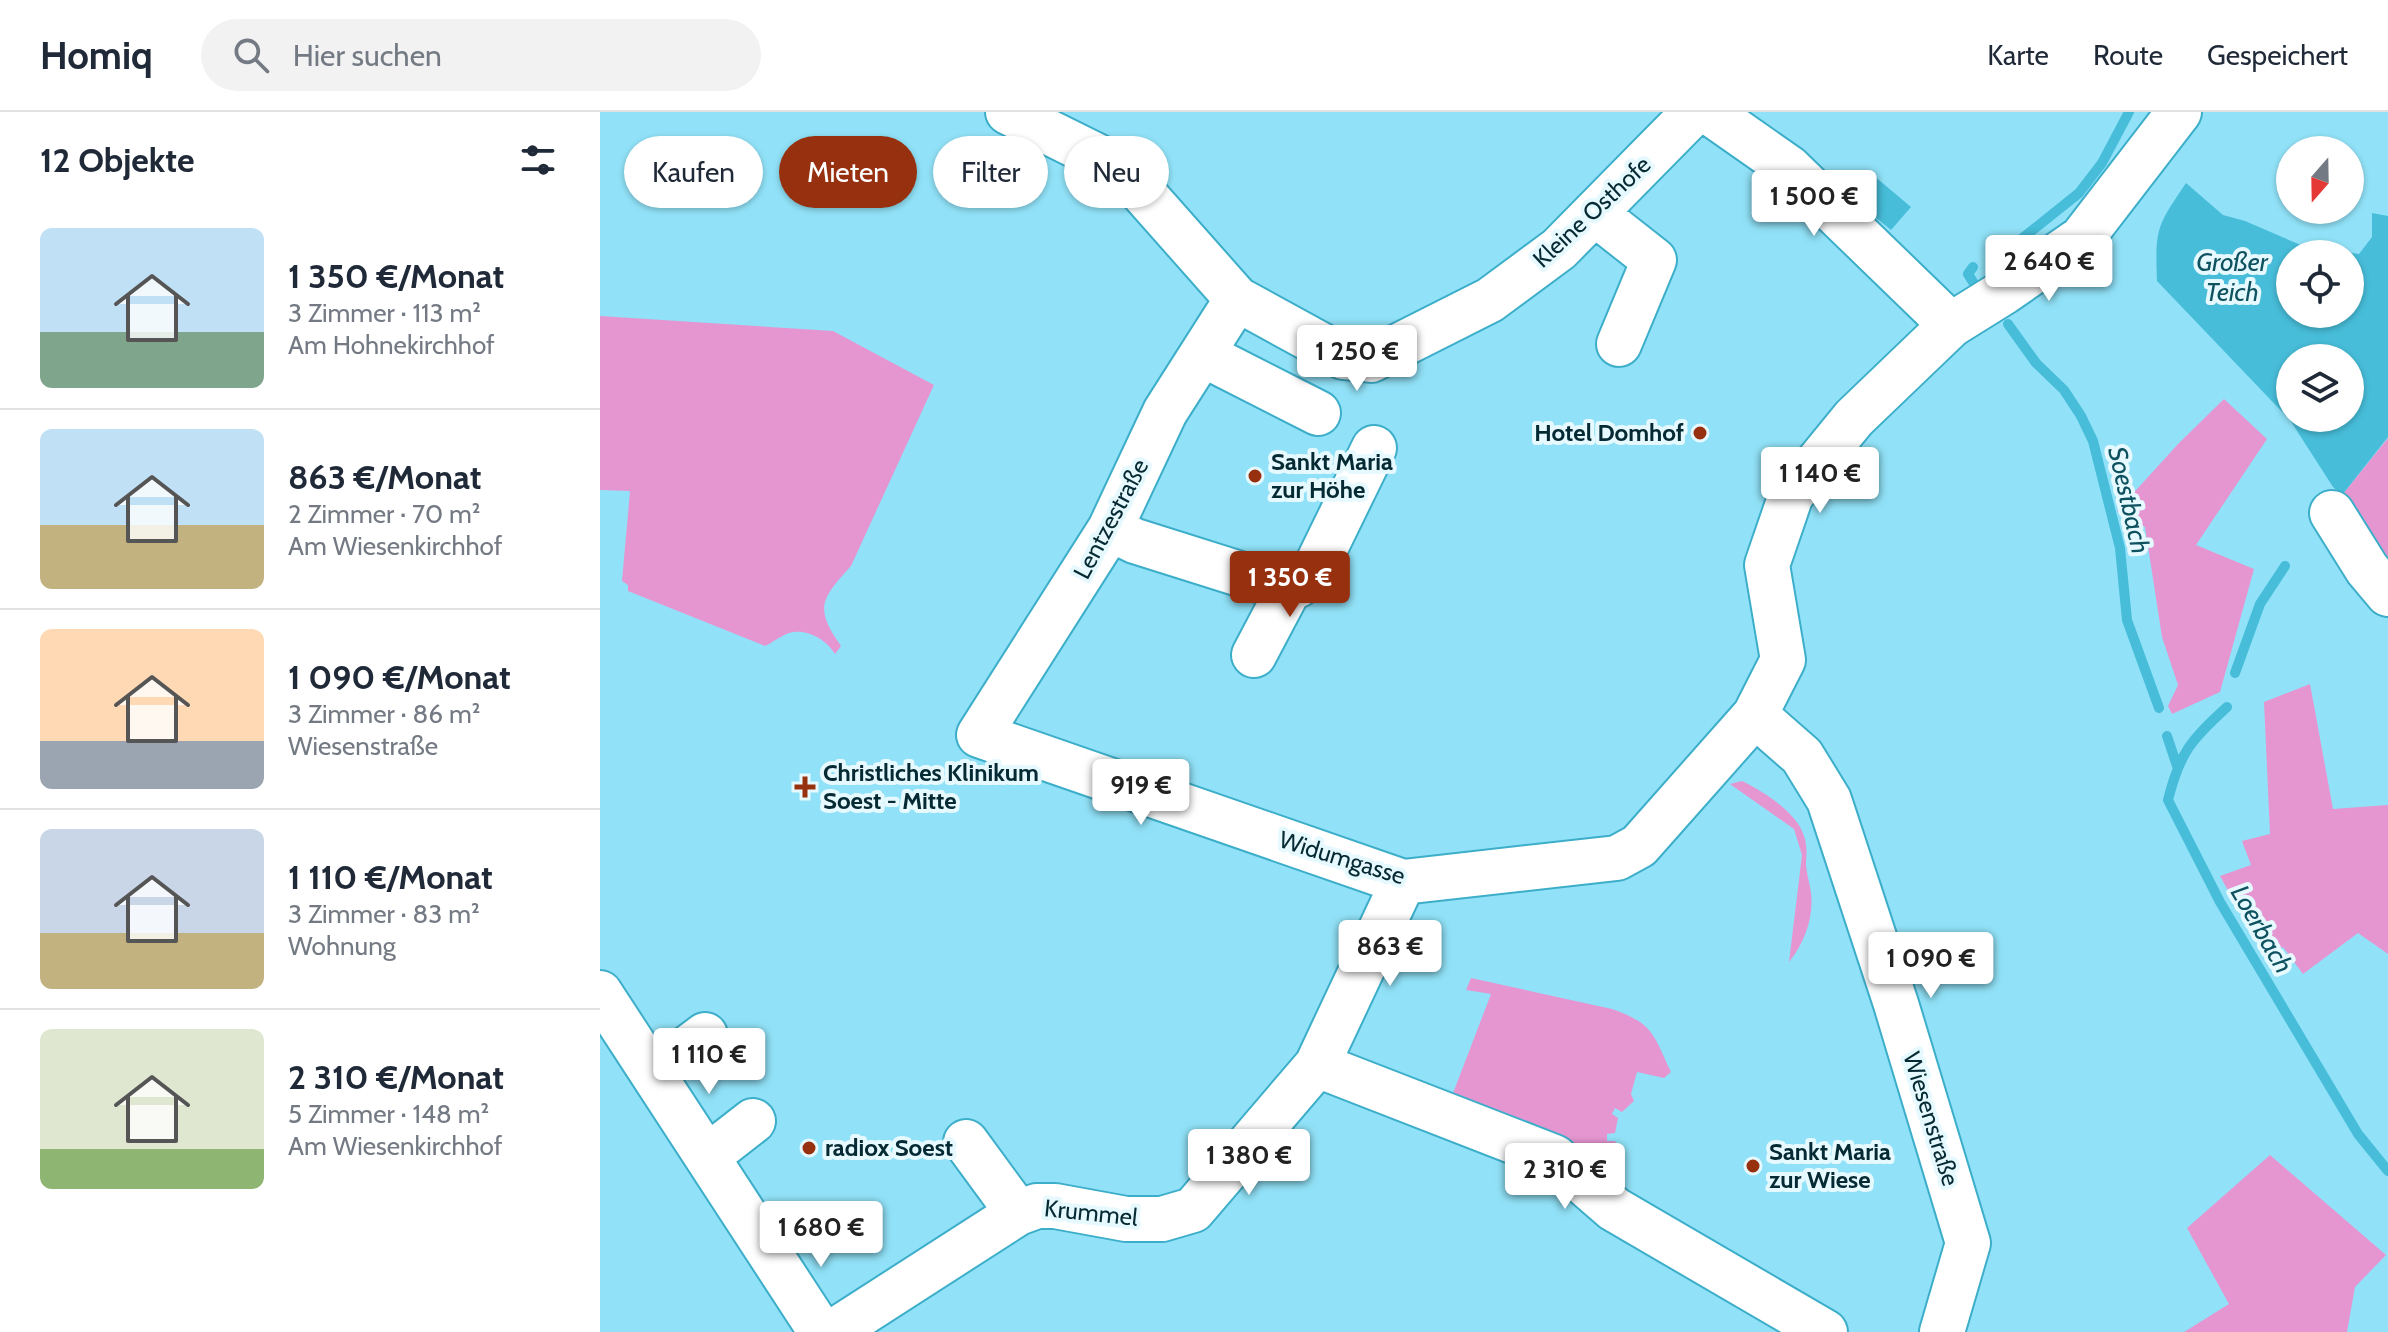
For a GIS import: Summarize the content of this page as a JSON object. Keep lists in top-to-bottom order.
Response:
{
  "streets": {
    "street": [
      "Kleine Osthofe",
      "Lentzestraße",
      "Widumgasse",
      "Wiesenstraße",
      "Krummel"
    ]
  },
  "crossings": [
    ["Kleine Osthofe", "Lentzestraße"],
    ["Lentzestraße", "Widumgasse"],
    ["Widumgasse", "Wiesenstraße"],
    ["Widumgasse", "Krummel"]
  ],
  "water": ["Großer Teich", "Soestbach", "Loerbach"],
  "places": {
    "other": [
      "Hotel Domhof",
      "Sankt Maria zur Höhe",
      "radiox Soest",
      "Sankt Maria zur Wiese"
    ],
    "health": ["Christliches Klinikum Soest - Mitte"]
  },
  "north": "bottom",
  "page": {
    "header": "Homiq",
    "search": "Hier suchen",
    "nav": ["Karte", "Route", "Gespeichert"],
    "heading": "12 Objekte",
    "chip": [
      "Kaufen",
      "Mieten",
      "Filter",
      "Neu"
    ],
    "price": [
      "1 500 €",
      "2 640 €",
      "1 250 €",
      "1 140 €",
      "1 350 €",
      "919 €",
      "863 €",
      "1 090 €",
      "1 110 €",
      "1 380 €",
      "2 310 €",
      "1 680 €"
    ],
    "list": [
      {
        "name": "1 350 €/Monat",
        "note": "3 Zimmer · 113 m² · Am Hohnekirchhof"
      },
      {
        "name": "863 €/Monat",
        "note": "2 Zimmer · 70 m² · Am Wiesenkirchhof"
      },
      {
        "name": "1 090 €/Monat",
        "note": "3 Zimmer · 86 m² · Wiesenstraße"
      },
      {
        "name": "1 110 €/Monat",
        "note": "3 Zimmer · 83 m² · Wohnung"
      },
      {
        "name": "2 310 €/Monat",
        "note": "5 Zimmer · 148 m² · Am Wiesenkirchhof"
      }
    ]
  }
}
